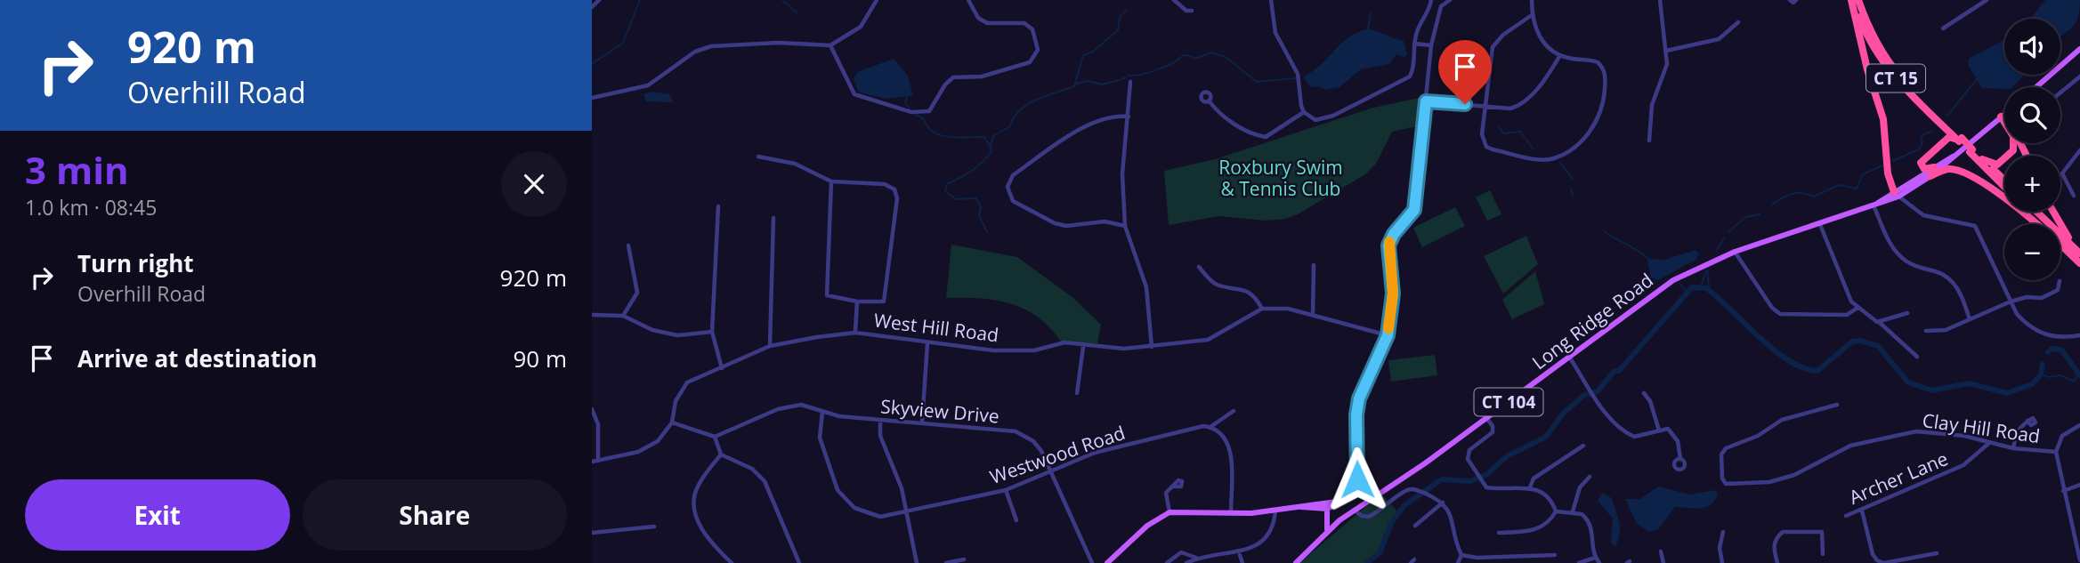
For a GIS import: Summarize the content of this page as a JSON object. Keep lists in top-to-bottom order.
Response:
{
  "streets": {
    "highway": ["CT 15"],
    "main road": ["Long Ridge Road", "CT 104"],
    "street": [
      "West Hill Road",
      "Skyview Drive",
      "Clay Hill Road",
      "Westwood Road",
      "Archer Lane"
    ]
  },
  "crossings": [
    ["Skyview Drive", "Westwood Road"],
    ["Clay Hill Road", "Archer Lane"]
  ],
  "parks": ["Roxbury Swim & Tennis Club"],
  "page": {
    "turn": ["920 m", "Overhill Road"],
    "map_buttons": ["+", "−"],
    "heading": ["3 min", "1.0 km · 08:45"],
    "list": [
      {
        "name": "Turn right",
        "note": "Overhill Road",
        "value": "920 m"
      },
      {
        "name": "Arrive at destination",
        "value": "90 m"
      }
    ],
    "buttons": ["Exit", "Share"]
  }
}
